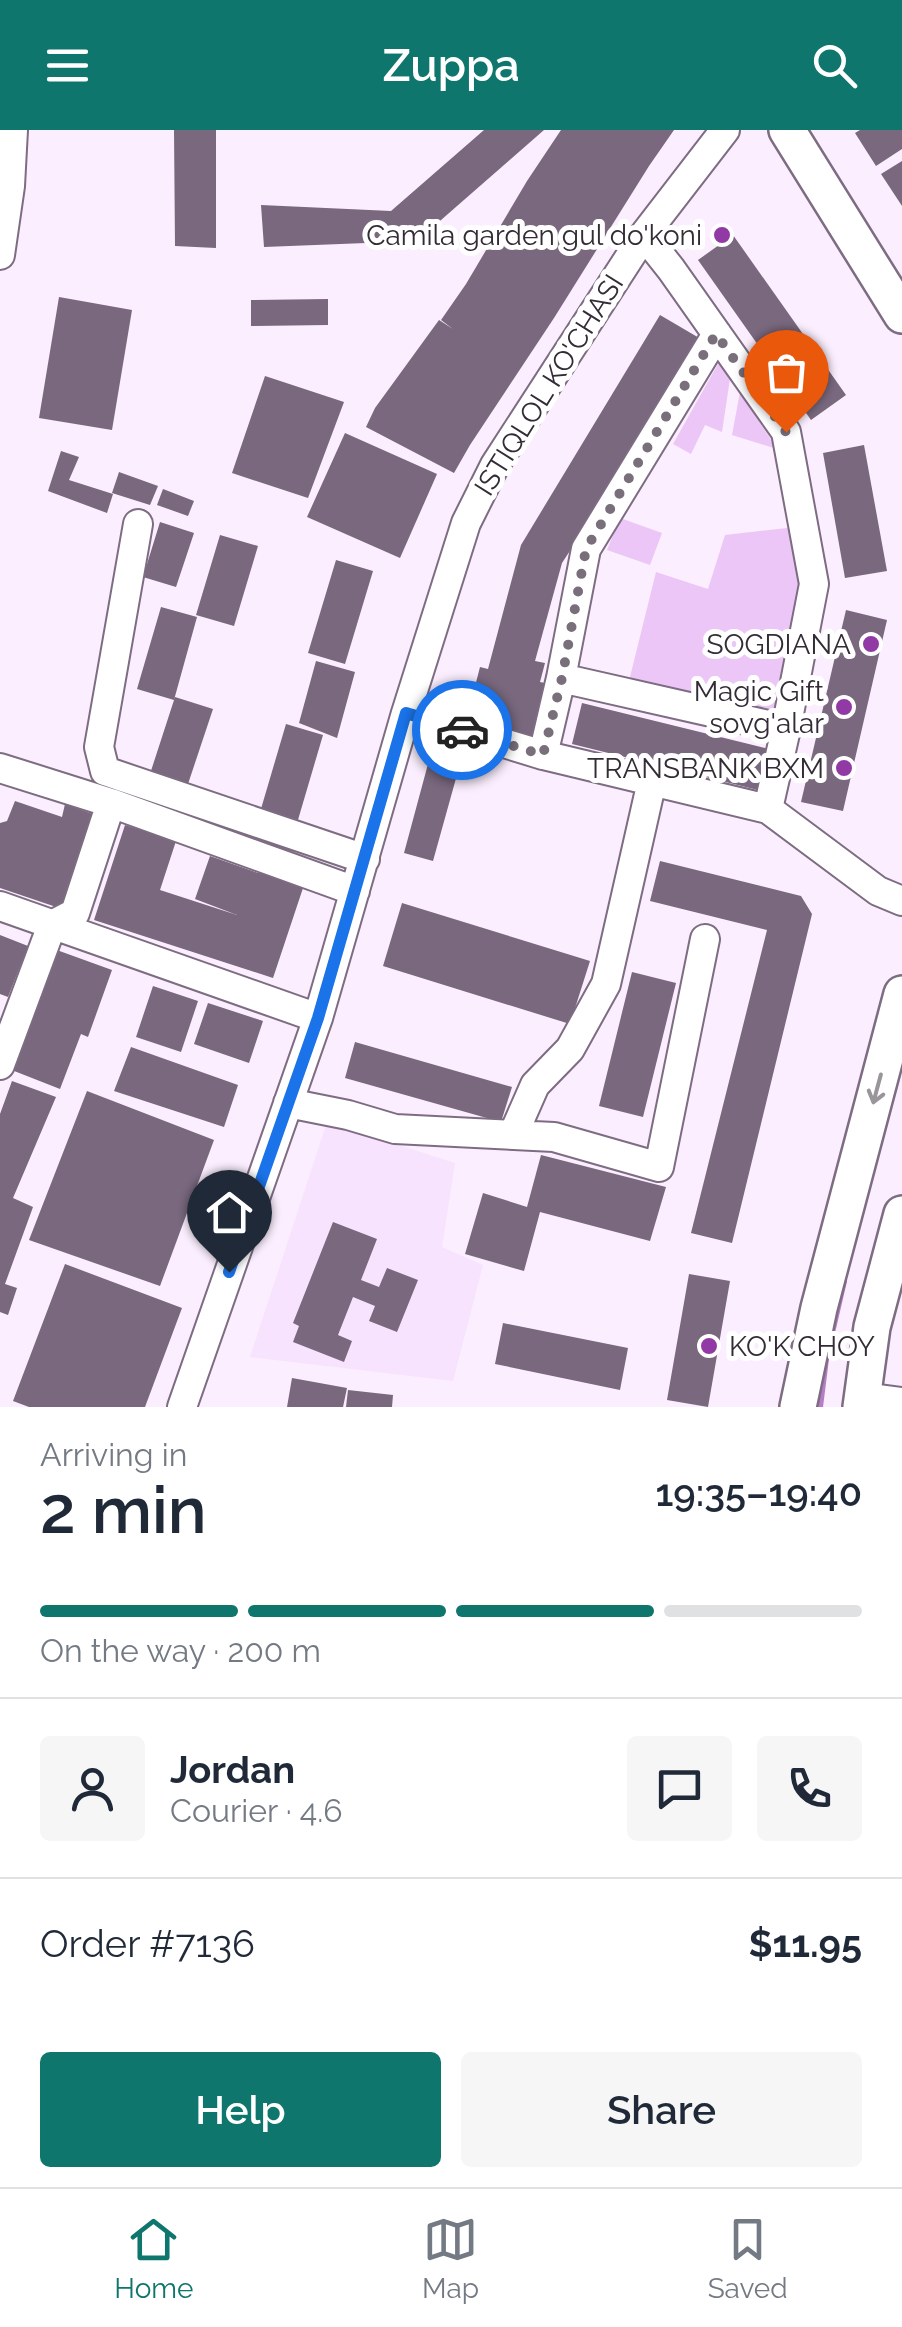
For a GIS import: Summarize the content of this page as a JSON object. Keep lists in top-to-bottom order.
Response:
{
  "streets": {
    "street": ["ISTIQLOL KO'CHASI"]
  },
  "places": [
    "Camila garden gul do'koni",
    "SOGDIANA",
    "Magic Gift sovg'alar",
    "TRANSBANK BXM",
    "KO'K CHOY"
  ],
  "page": {
    "header": "Zuppa",
    "heading": ["2 min", "Arriving in", "19:35–19:40"],
    "panel": [
      "Jordan",
      "Courier · 4.6",
      "Order #7136",
      "$11.95"
    ],
    "bar": "On the way · 200 m",
    "buttons": ["Help", "Share"],
    "tabs": ["Home", "Map", "Saved"]
  }
}
